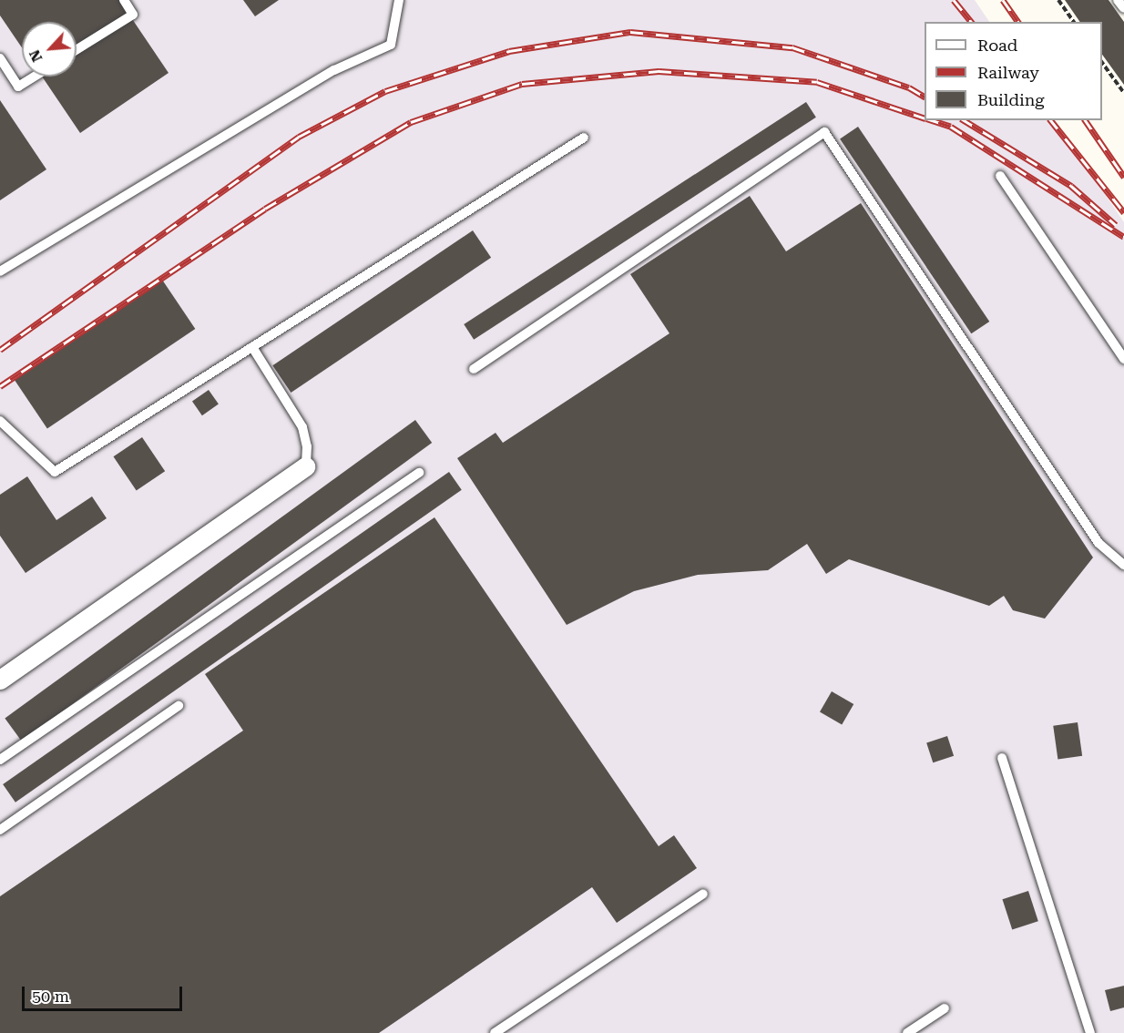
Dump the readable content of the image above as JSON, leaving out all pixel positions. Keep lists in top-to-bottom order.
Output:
{
  "legend": ["Road", "Railway", "Building"],
  "scale_bar": "50 m",
  "north": "bottom left"
}
